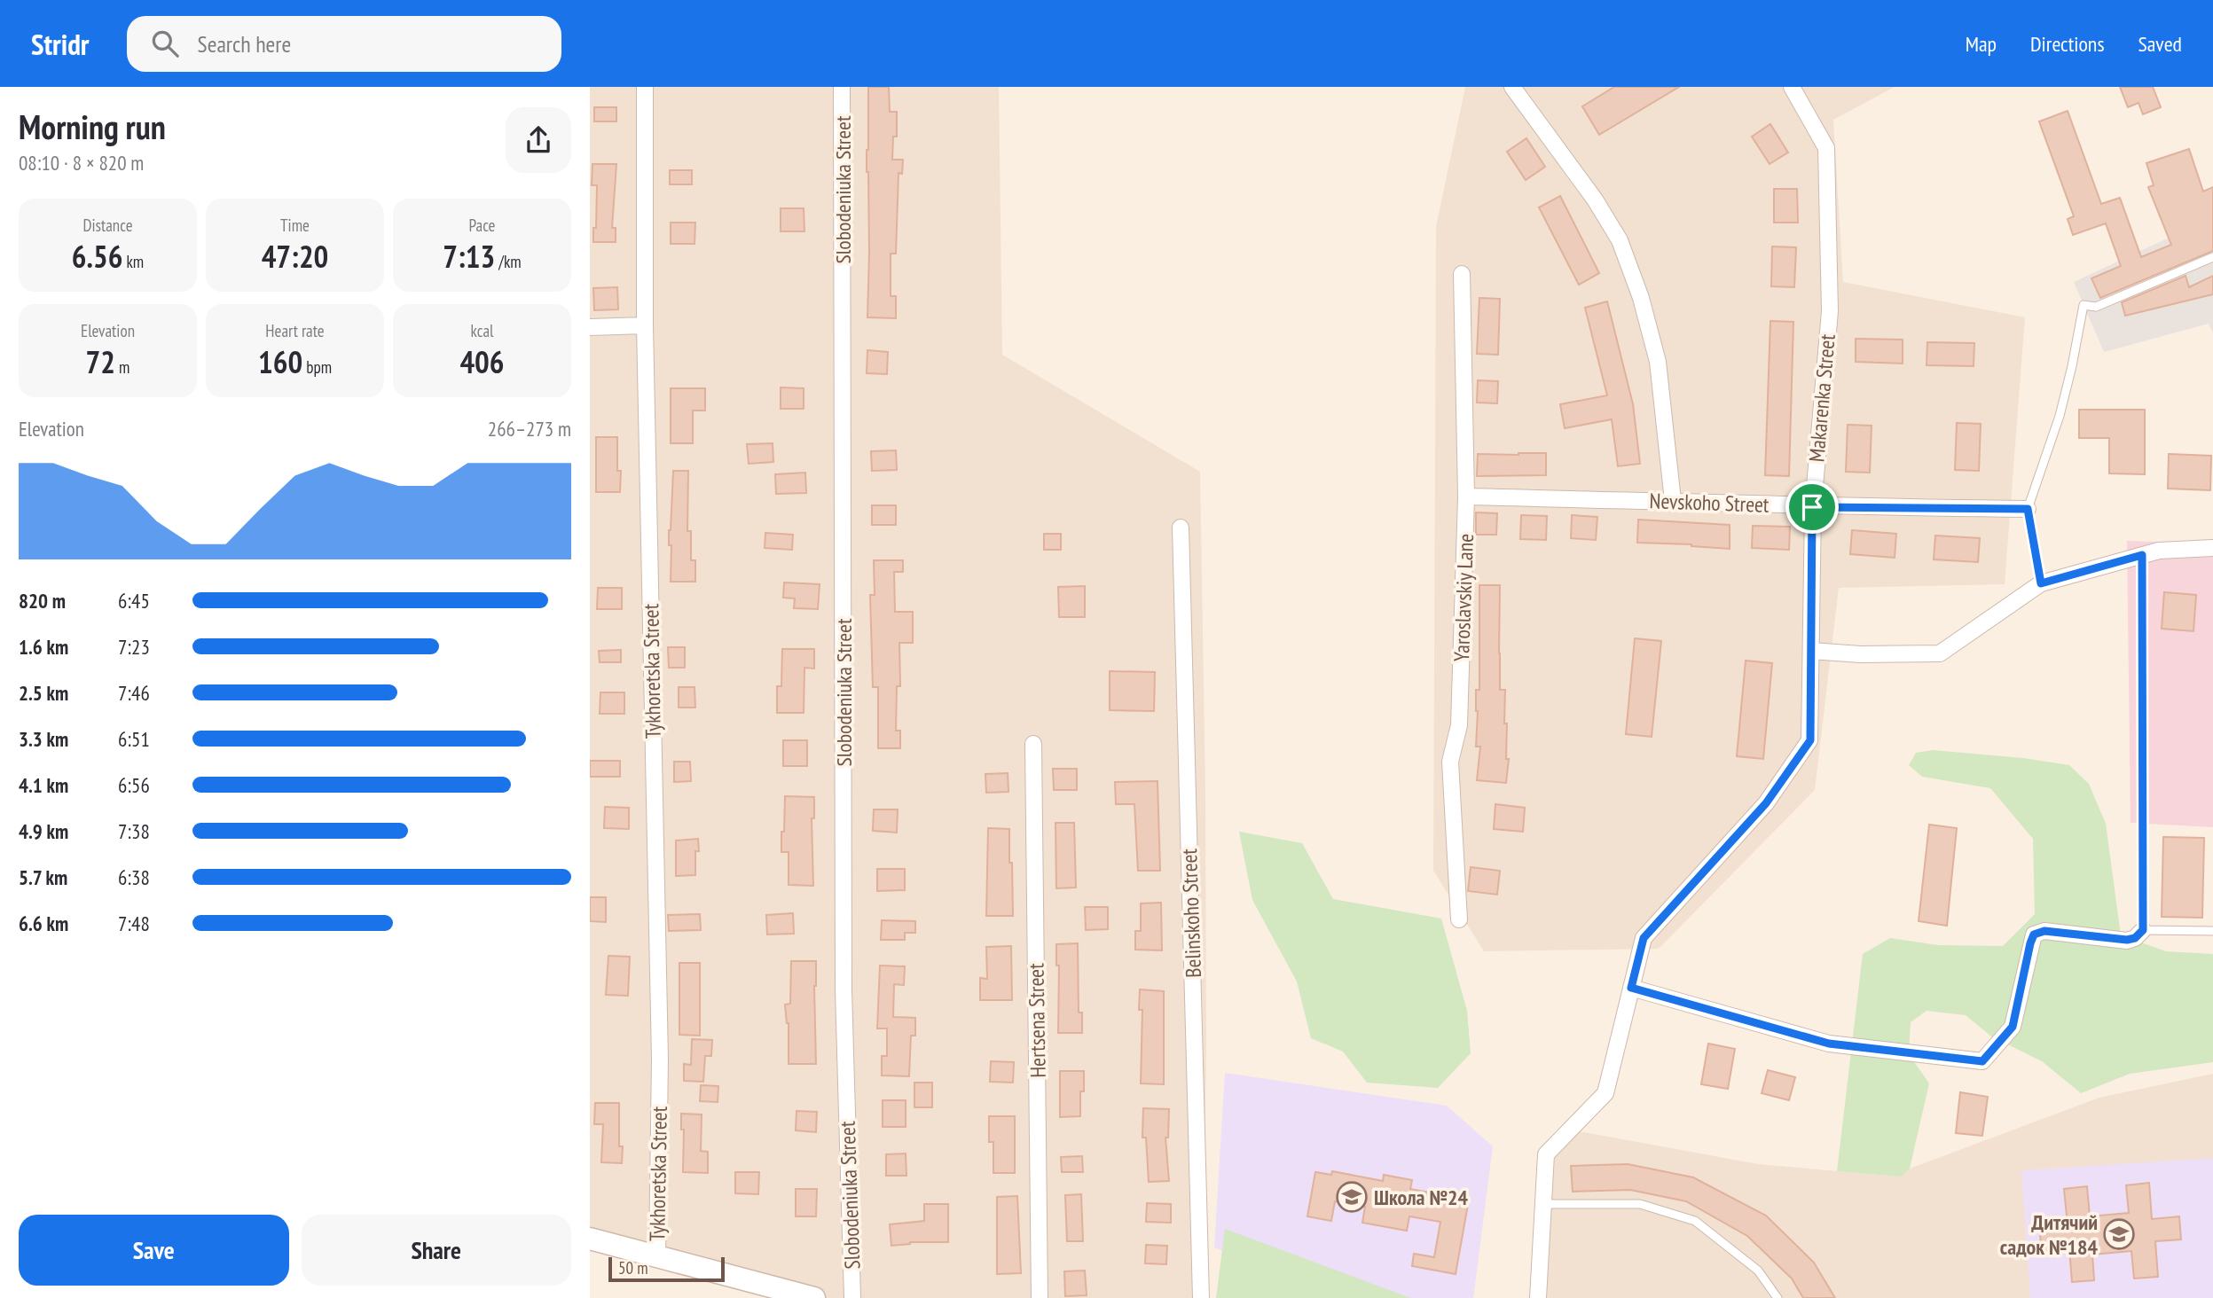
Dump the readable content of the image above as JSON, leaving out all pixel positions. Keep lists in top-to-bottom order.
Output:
{
  "streets": {
    "street": [
      "Slobodeniuka Street",
      "Makarenka Street",
      "Nevskoho Street",
      "Yaroslavskiy Lane",
      "Tykhoretska Street",
      "Belinskoho Street",
      "Hertsena Street"
    ]
  },
  "crossings": [
    ["Makarenka Street", "Nevskoho Street"],
    ["Nevskoho Street", "Yaroslavskiy Lane"]
  ],
  "places": {
    "school or university": ["Школа №24", "Дитячий садок №184"]
  },
  "scale_bar": "50 m",
  "page": {
    "header": "Stridr",
    "search": "Search here",
    "nav": ["Map", "Directions", "Saved"],
    "heading": ["Morning run", "08:10 · 8 × 820 m"],
    "stats": [
      ["Distance", "6.56 km"],
      ["Time", "47:20"],
      ["Pace", "7:13 /km"],
      ["Elevation", "72 m"],
      ["Heart rate", "160 bpm"],
      ["kcal", "406"]
    ],
    "chart": ["Elevation", "266–273 m"],
    "list": [
      {
        "name": "820 m",
        "note": "6:45"
      },
      {
        "name": "1.6 km",
        "note": "7:23"
      },
      {
        "name": "2.5 km",
        "note": "7:46"
      },
      {
        "name": "3.3 km",
        "note": "6:51"
      },
      {
        "name": "4.1 km",
        "note": "6:56"
      },
      {
        "name": "4.9 km",
        "note": "7:38"
      },
      {
        "name": "5.7 km",
        "note": "6:38"
      },
      {
        "name": "6.6 km",
        "note": "7:48"
      }
    ],
    "buttons": ["Save", "Share"],
    "scale": "50 m"
  }
}
